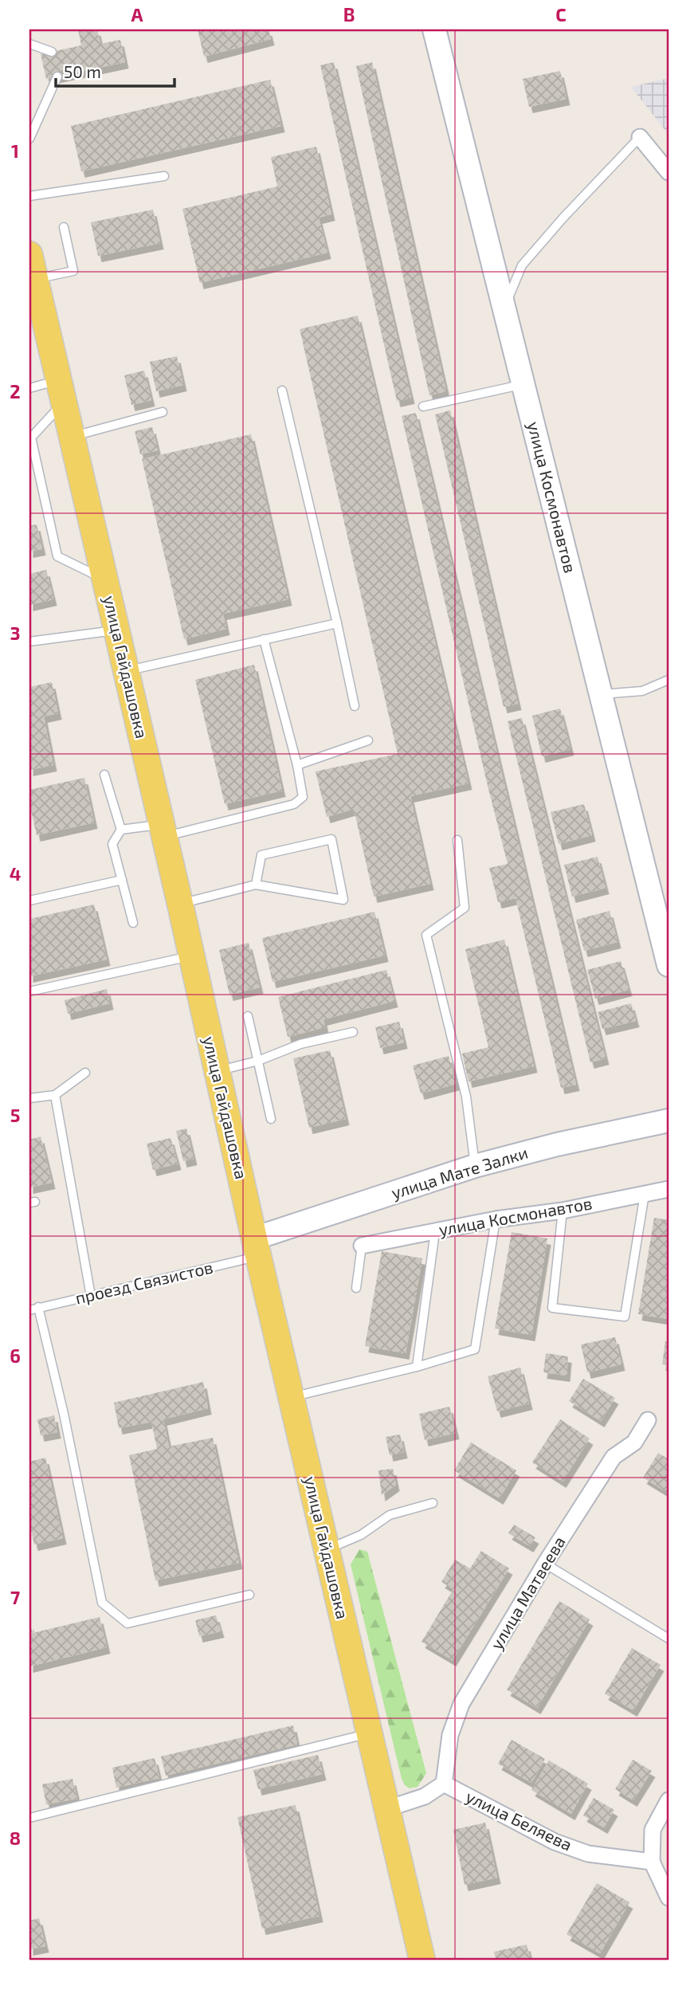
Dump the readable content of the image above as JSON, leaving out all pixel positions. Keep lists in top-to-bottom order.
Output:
{
  "streets": {
    "main road": ["улица Гайдашовка"],
    "street": [
      "улица Космонавтов",
      "улица Мате Залки",
      "улица Матвеева",
      "улица Беляева"
    ],
    "lane": ["проезд Связистов"]
  },
  "crossings": [
    ["улица Гайдашовка", "улица Мате Залки"],
    ["улица Гайдашовка", "проезд Связистов"],
    ["улица Мате Залки", "проезд Связистов"],
    ["улица Матвеева", "улица Беляева"]
  ],
  "scale_bar": "50 m",
  "grid": {
    "columns": ["A", "B", "C"],
    "rows": [
      "1",
      "2",
      "3",
      "4",
      "5",
      "6",
      "7",
      "8"
    ]
  }
}
